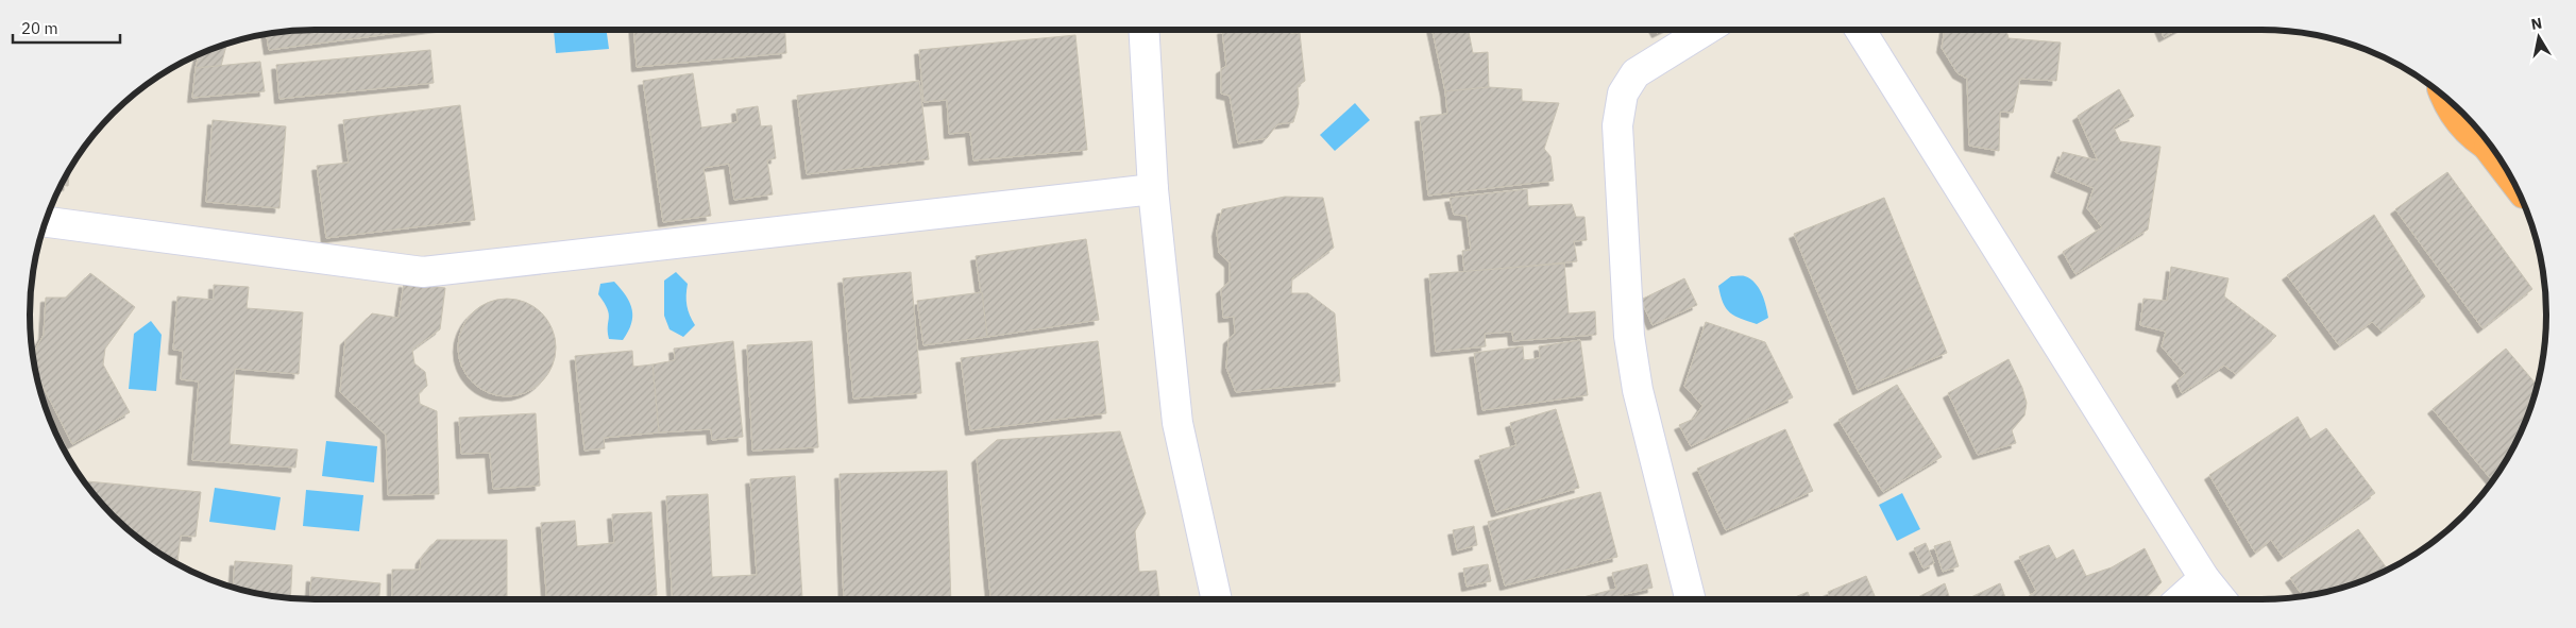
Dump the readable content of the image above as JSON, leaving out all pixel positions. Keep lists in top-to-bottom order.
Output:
{
  "scale_bar": "20 m",
  "north": "top"
}
